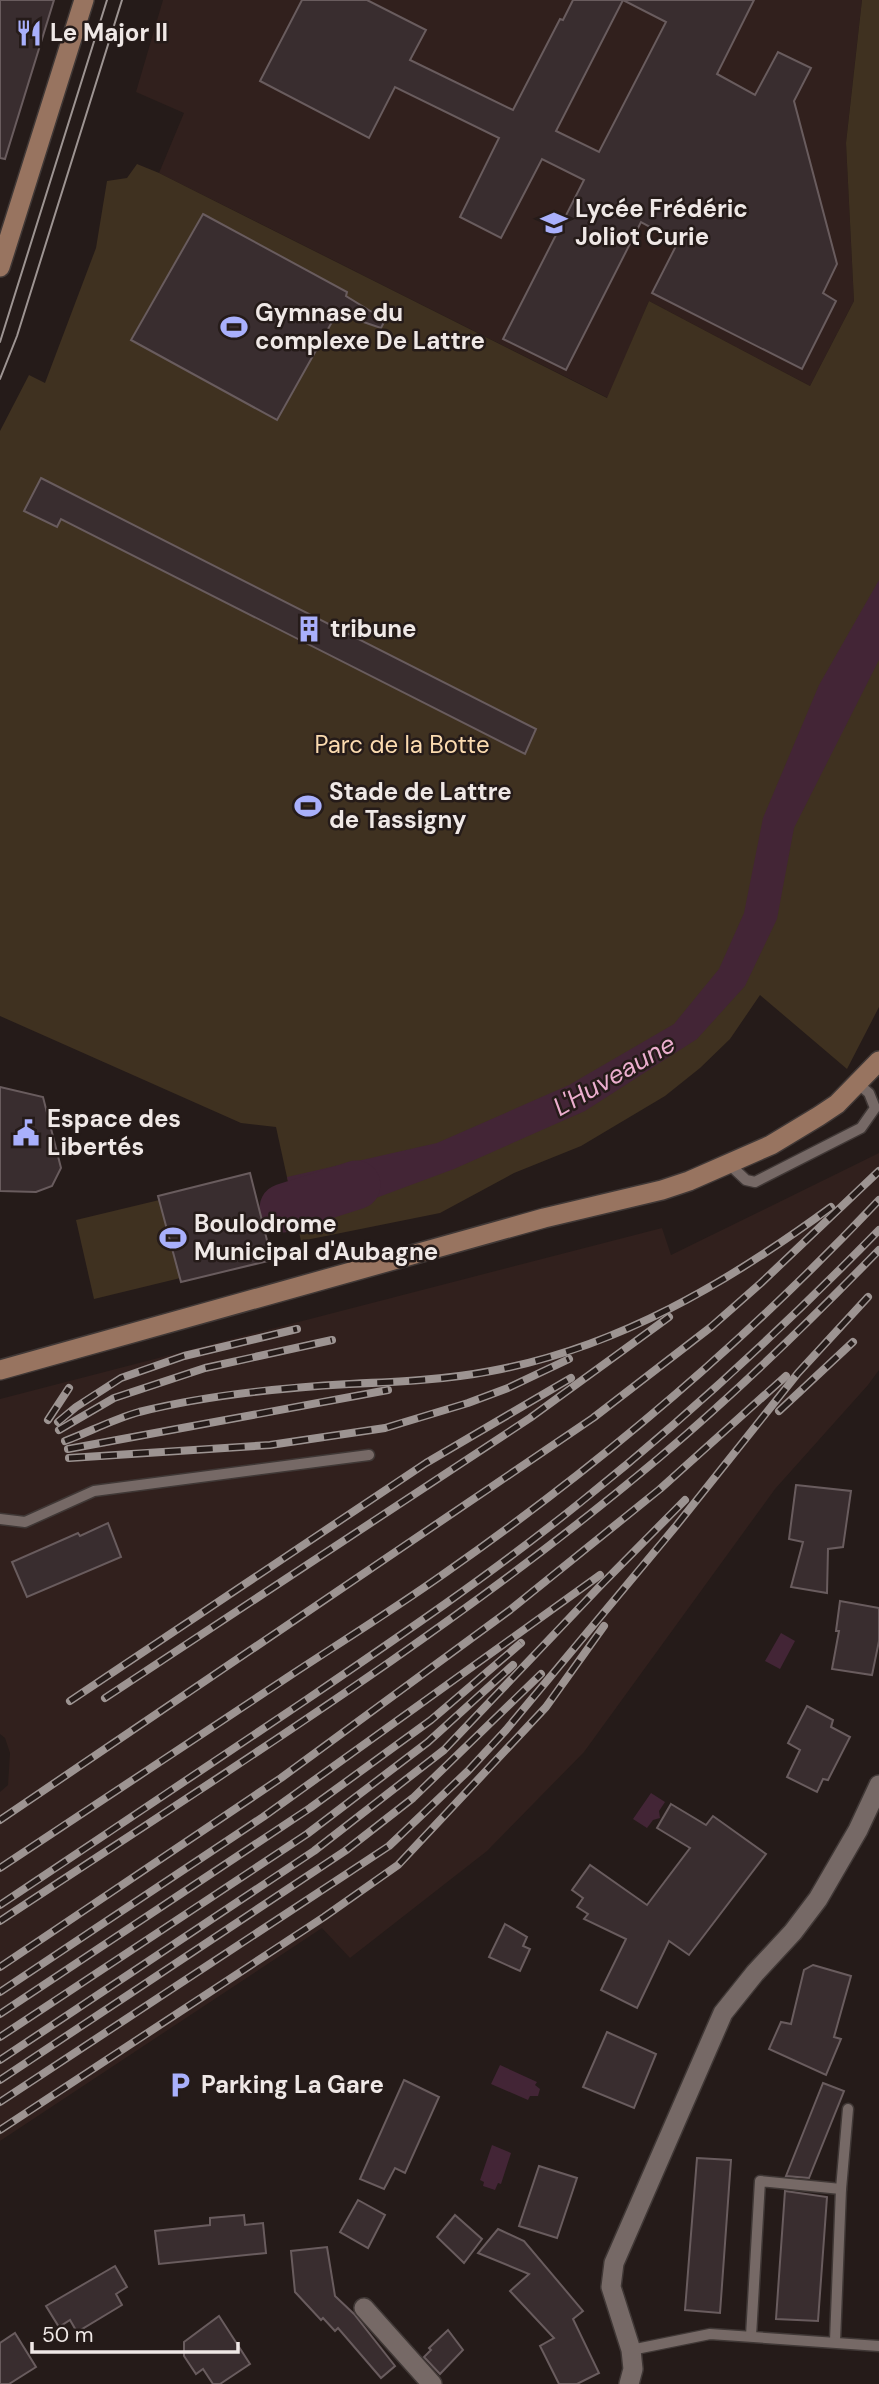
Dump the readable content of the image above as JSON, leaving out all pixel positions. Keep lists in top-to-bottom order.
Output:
{
  "water": ["L'Huveaune"],
  "parks": ["Parc de la Botte"],
  "places": {
    "restaurant": ["Le Major II"],
    "school or university": ["Lycée Frédéric Joliot Curie"],
    "sports": ["Gymnase du complexe De Lattre", "Stade de Lattre de Tassigny", "Boulodrome Municipal d'Aubagne"],
    "building": ["tribune"],
    "public building": ["Espace des Libertés"],
    "parking": ["Parking La Gare"]
  },
  "scale_bar": "50 m"
}
